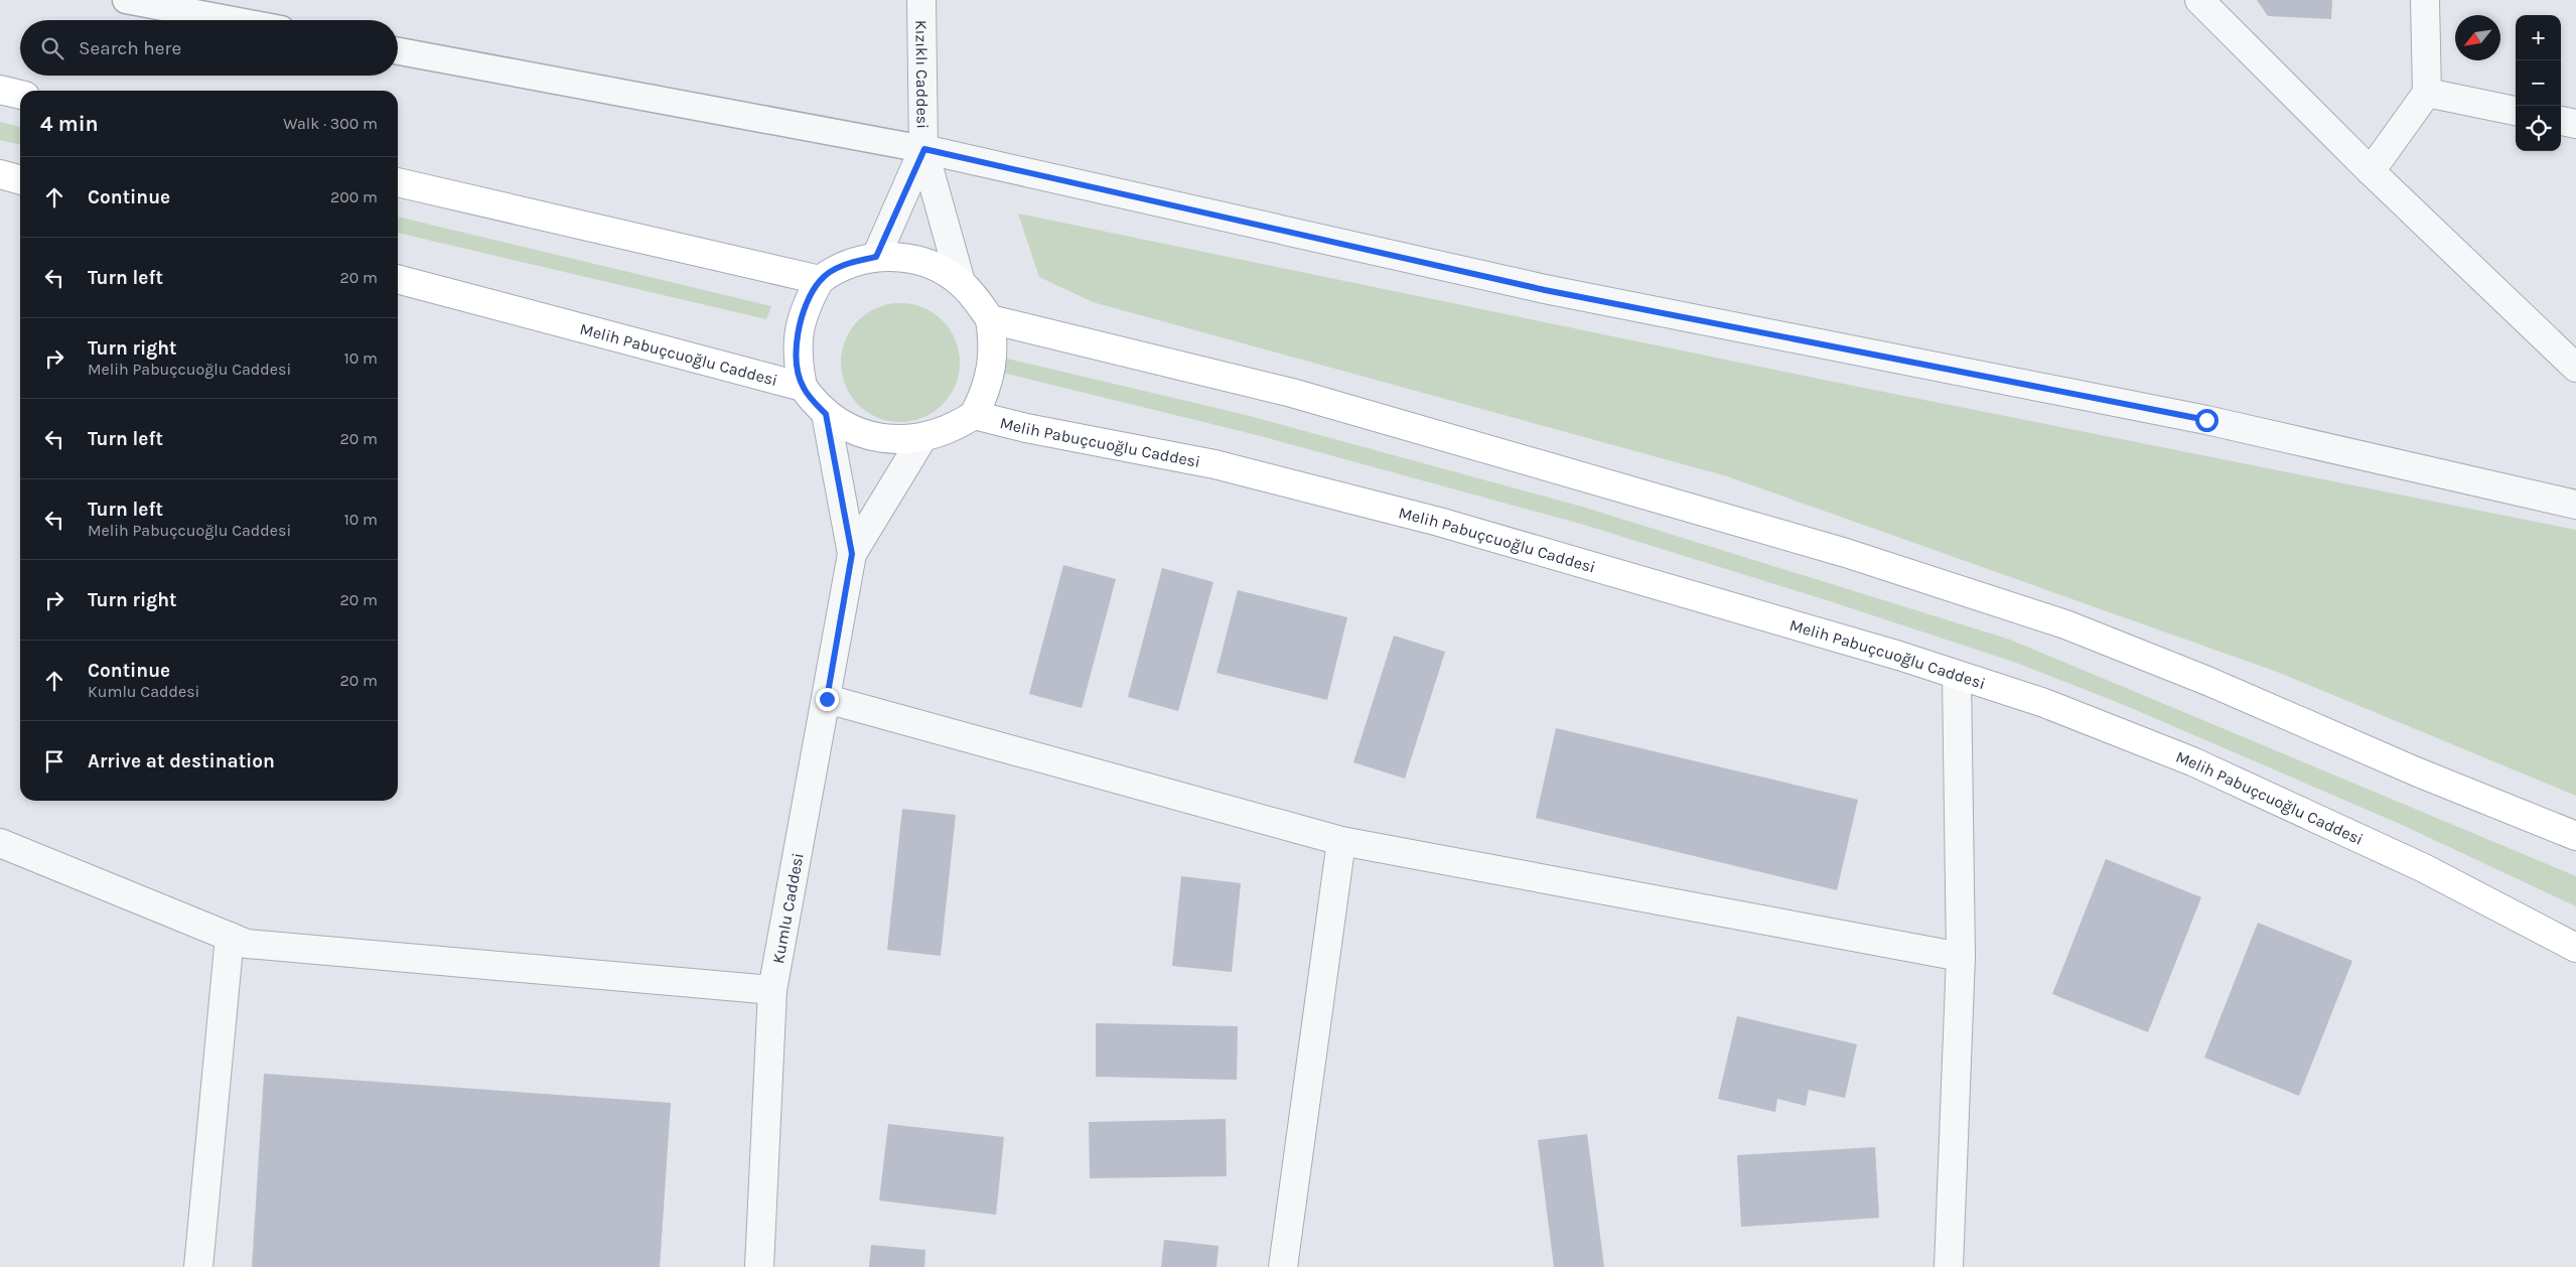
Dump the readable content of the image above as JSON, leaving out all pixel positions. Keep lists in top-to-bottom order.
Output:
{
  "streets": {
    "main road": ["Melih Pabuçcuoğlu Caddesi"],
    "street": ["Kızıklı Caddesi", "Kumlu Caddesi"]
  },
  "north": "bottom left",
  "page": {
    "map_buttons": ["+", "−"],
    "search": "Search here",
    "heading": ["4 min", "Walk · 300 m"],
    "list": [
      ["Continue", "200 m"],
      ["Turn left", "20 m"],
      ["Turn right", "Melih Pabuçcuoğlu Caddesi", "10 m"],
      ["Turn left", "20 m"],
      ["Turn left", "Melih Pabuçcuoğlu Caddesi", "10 m"],
      ["Turn right", "20 m"],
      ["Continue", "Kumlu Caddesi", "20 m"],
      "Arrive at destination"
    ]
  }
}
